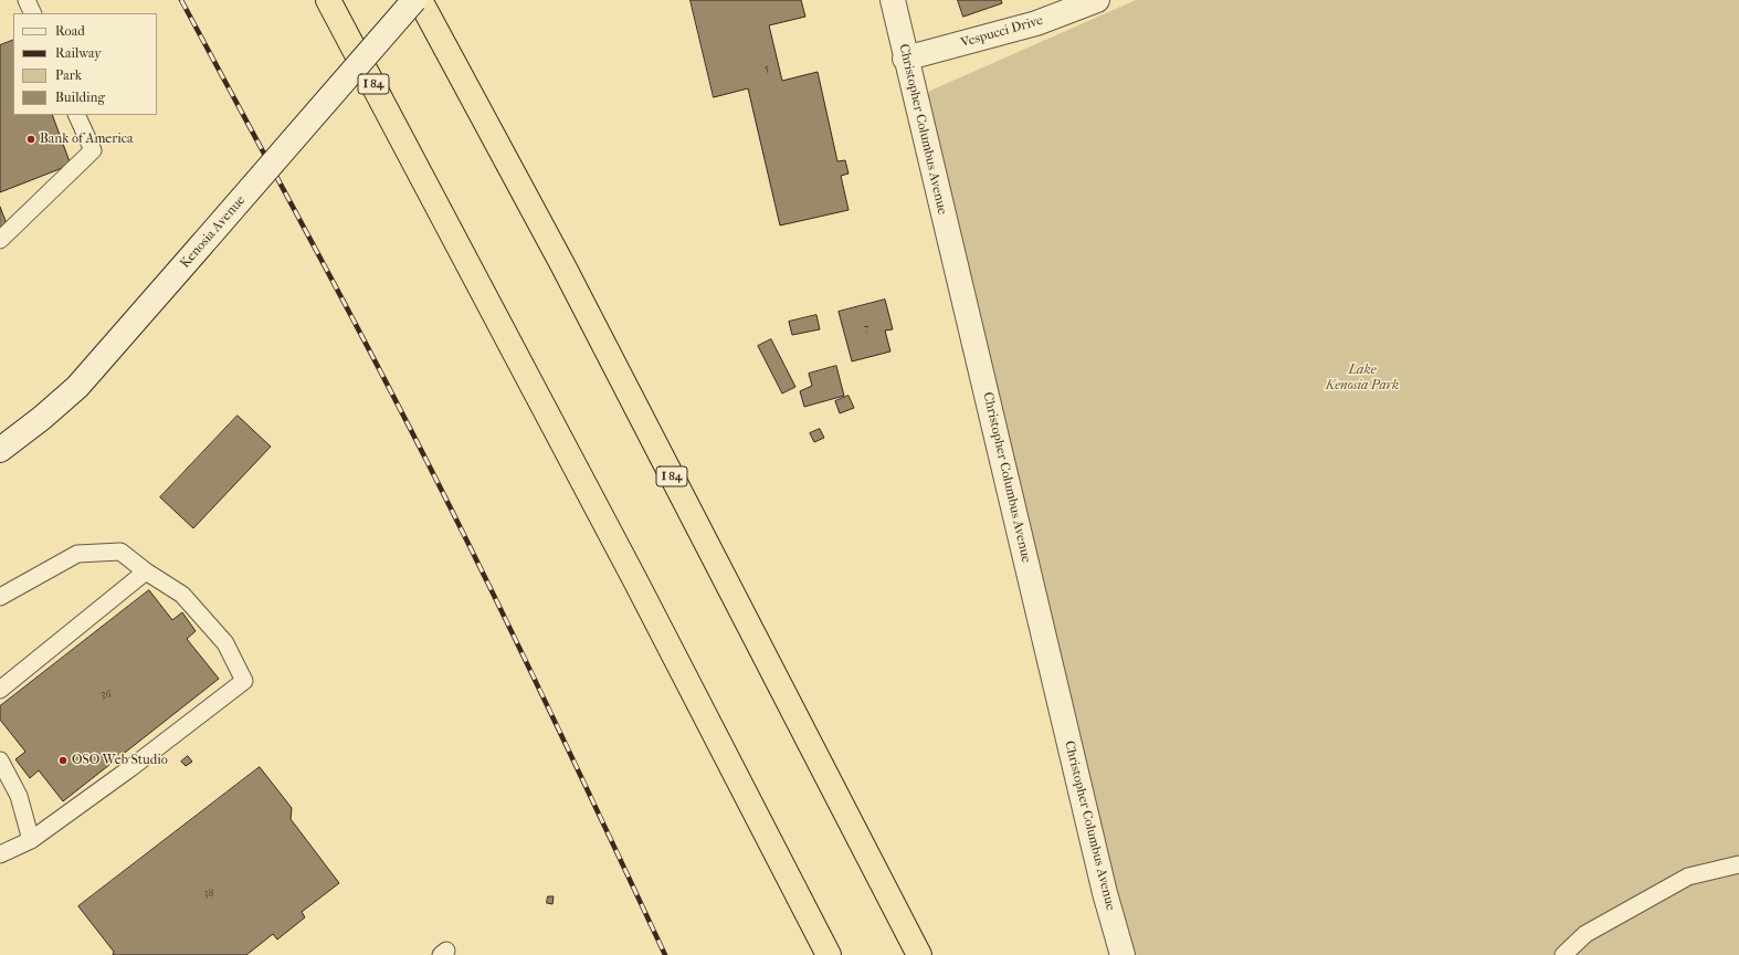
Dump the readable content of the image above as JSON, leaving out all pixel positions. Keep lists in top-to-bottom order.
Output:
{
  "streets": {
    "highway": ["I 84"],
    "street": ["Vespucci Drive", "Christopher Columbus Avenue", "Kenosia Avenue"]
  },
  "crossings": [
    ["Vespucci Drive", "Christopher Columbus Avenue"]
  ],
  "parks": ["Lake Kenosia Park"],
  "places": ["Bank of America", "OSO Web Studio"],
  "house_numbers": [
    "5",
    "7",
    "36",
    "38"
  ],
  "legend": [
    "Road",
    "Railway",
    "Park",
    "Building"
  ]
}
